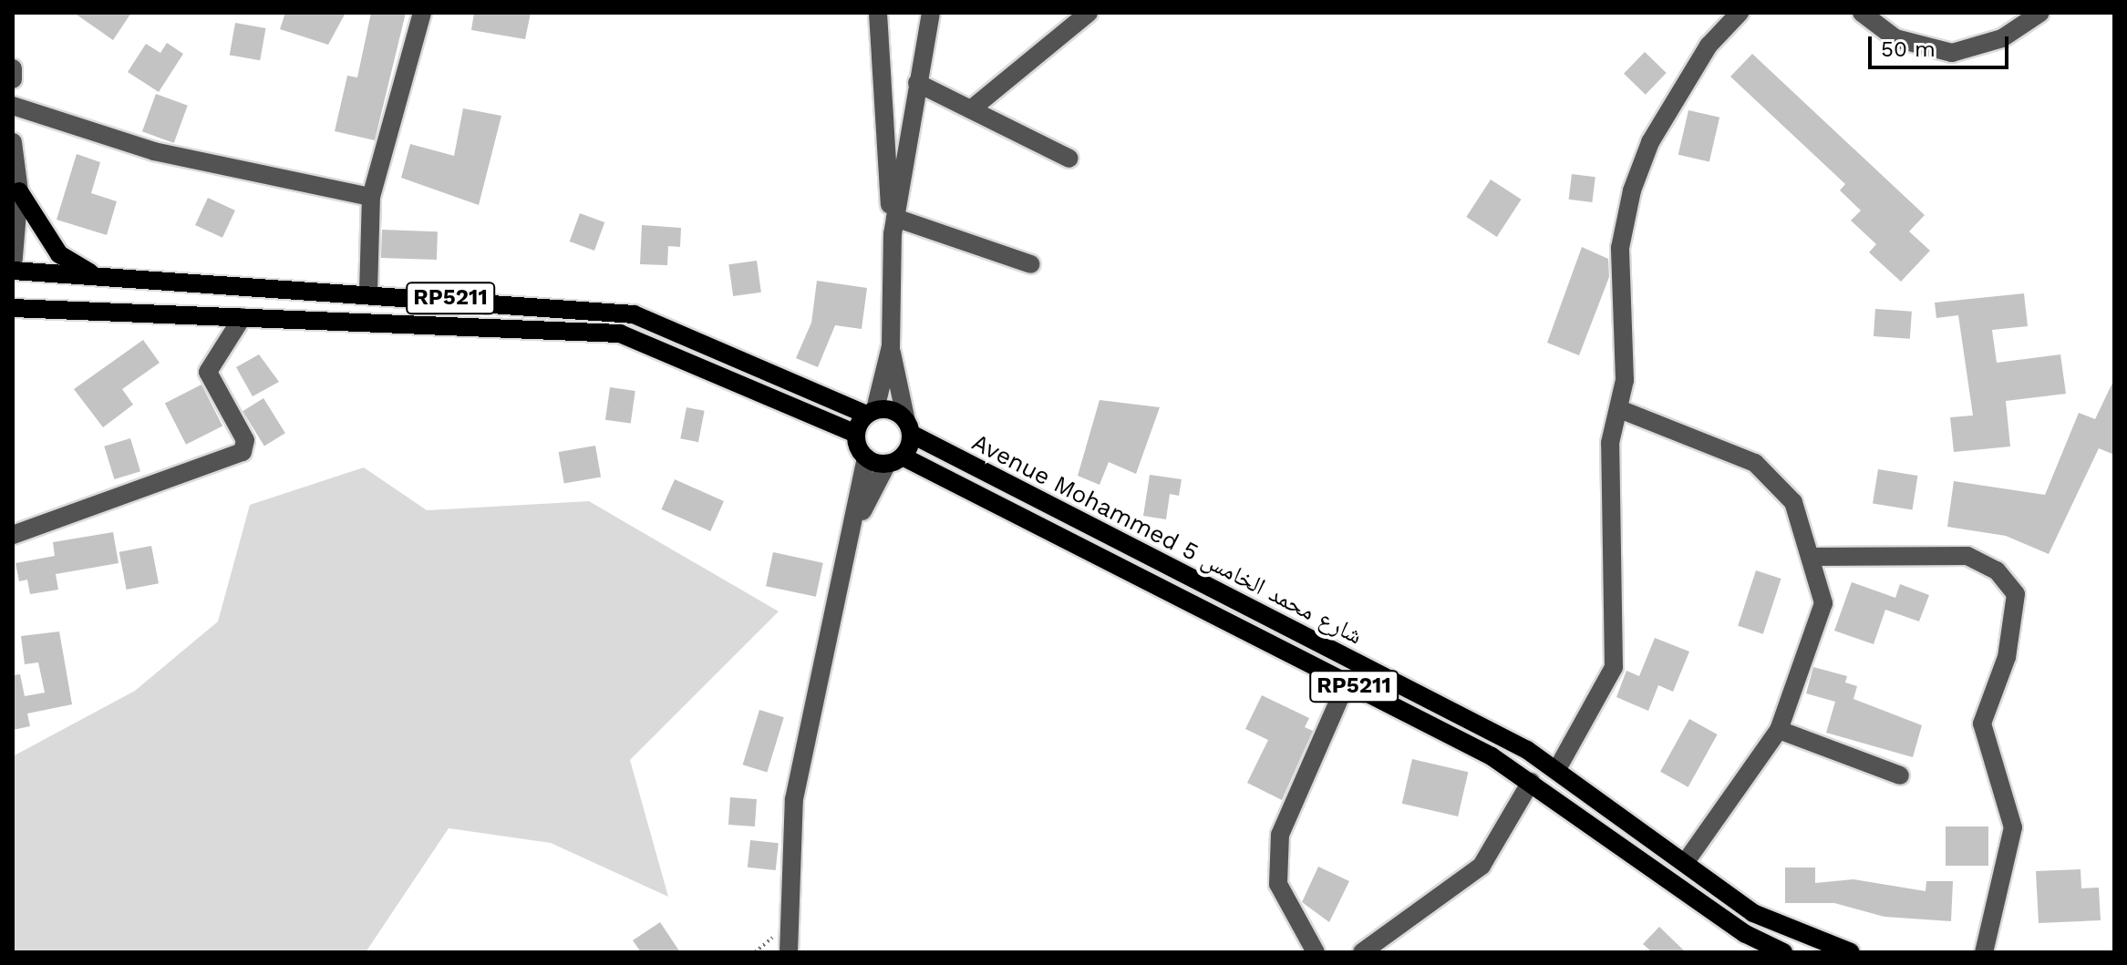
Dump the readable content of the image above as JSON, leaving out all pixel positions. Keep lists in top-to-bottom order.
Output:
{
  "streets": {
    "main road": ["RP5211", "Avenue Mohammed 5 شارع محمد الخامس"]
  },
  "crossings": [
    ["RP5211", "Avenue Mohammed 5 شارع محمد الخامس"]
  ],
  "scale_bar": "50 m"
}
